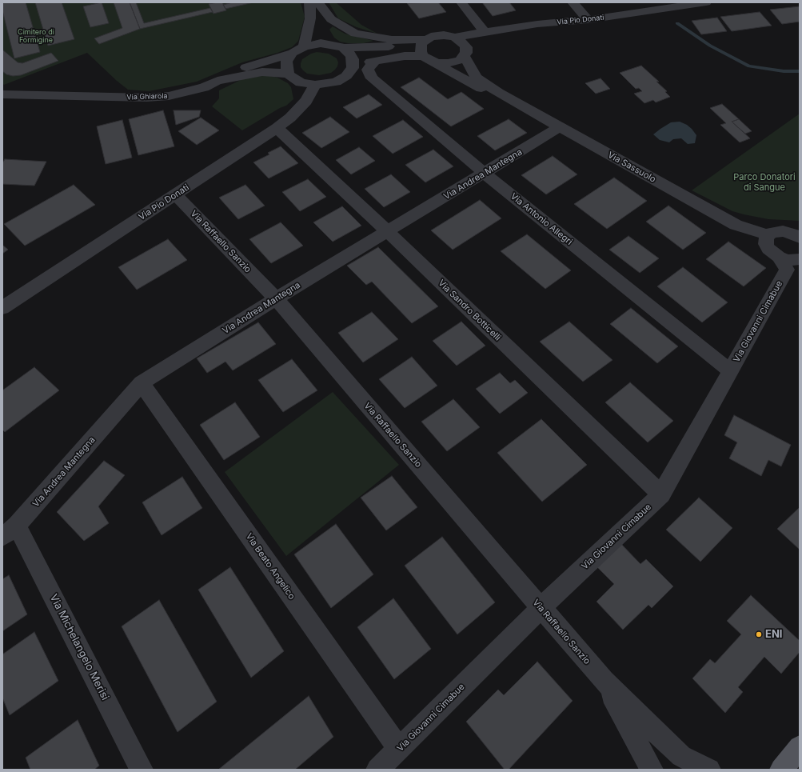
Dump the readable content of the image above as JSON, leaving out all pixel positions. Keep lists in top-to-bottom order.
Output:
{
  "streets": {
    "street": [
      "Via Pio Donati",
      "Via Ghiarola",
      "Via Sassuolo",
      "Via Andrea Mantegna",
      "Via Antonio Allegri",
      "Via Raffaello Sanzio",
      "Via Sandro Botticelli",
      "Via Giovanni Cimabue",
      "Via Beato Angelico",
      "Via Michelangelo Merisi"
    ]
  },
  "crossings": [
    ["Via Pio Donati", "Via Ghiarola"],
    ["Via Pio Donati", "Via Sassuolo"],
    ["Via Pio Donati", "Via Antonio Allegri"],
    ["Via Pio Donati", "Via Raffaello Sanzio"],
    ["Via Pio Donati", "Via Sandro Botticelli"],
    ["Via Sassuolo", "Via Andrea Mantegna"],
    ["Via Andrea Mantegna", "Via Antonio Allegri"],
    ["Via Andrea Mantegna", "Via Raffaello Sanzio"],
    ["Via Andrea Mantegna", "Via Sandro Botticelli"],
    ["Via Andrea Mantegna", "Via Beato Angelico"],
    ["Via Andrea Mantegna", "Via Michelangelo Merisi"],
    ["Via Antonio Allegri", "Via Giovanni Cimabue"],
    ["Via Raffaello Sanzio", "Via Giovanni Cimabue"],
    ["Via Sandro Botticelli", "Via Giovanni Cimabue"],
    ["Via Giovanni Cimabue", "Via Beato Angelico"]
  ],
  "parks": ["Cimitero di Formigine", "Parco Donatori di Sangue"],
  "places": ["ENI"]
}
